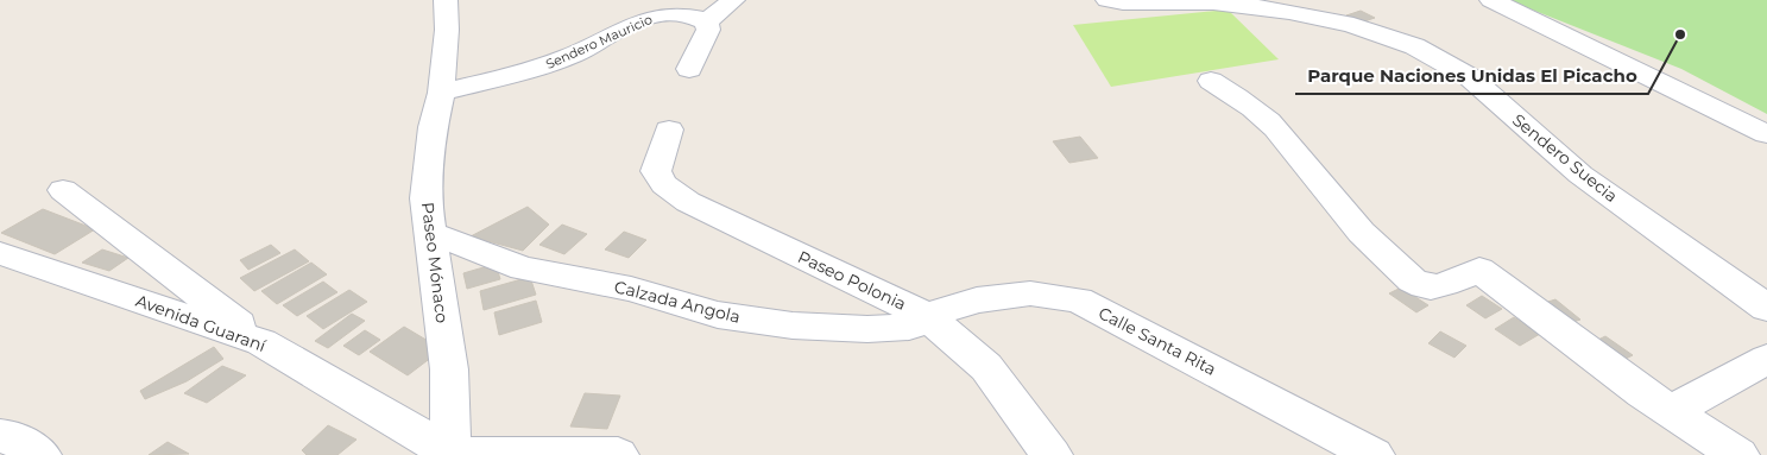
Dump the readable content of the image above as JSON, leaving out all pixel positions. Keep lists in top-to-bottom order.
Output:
{
  "streets": {
    "street": [
      "Sendero Mauricio",
      "Sendero Suecia",
      "Paseo Mónaco",
      "Paseo Polonia",
      "Calzada Angola",
      "Avenida Guaraní",
      "Calle Santa Rita"
    ]
  },
  "crossings": [
    ["Sendero Mauricio", "Paseo Mónaco"],
    ["Paseo Mónaco", "Calzada Angola"],
    ["Paseo Mónaco", "Avenida Guaraní"],
    ["Paseo Polonia", "Calzada Angola"],
    ["Paseo Polonia", "Calle Santa Rita"],
    ["Calzada Angola", "Calle Santa Rita"]
  ],
  "places": ["Parque Naciones Unidas El Picacho"]
}
